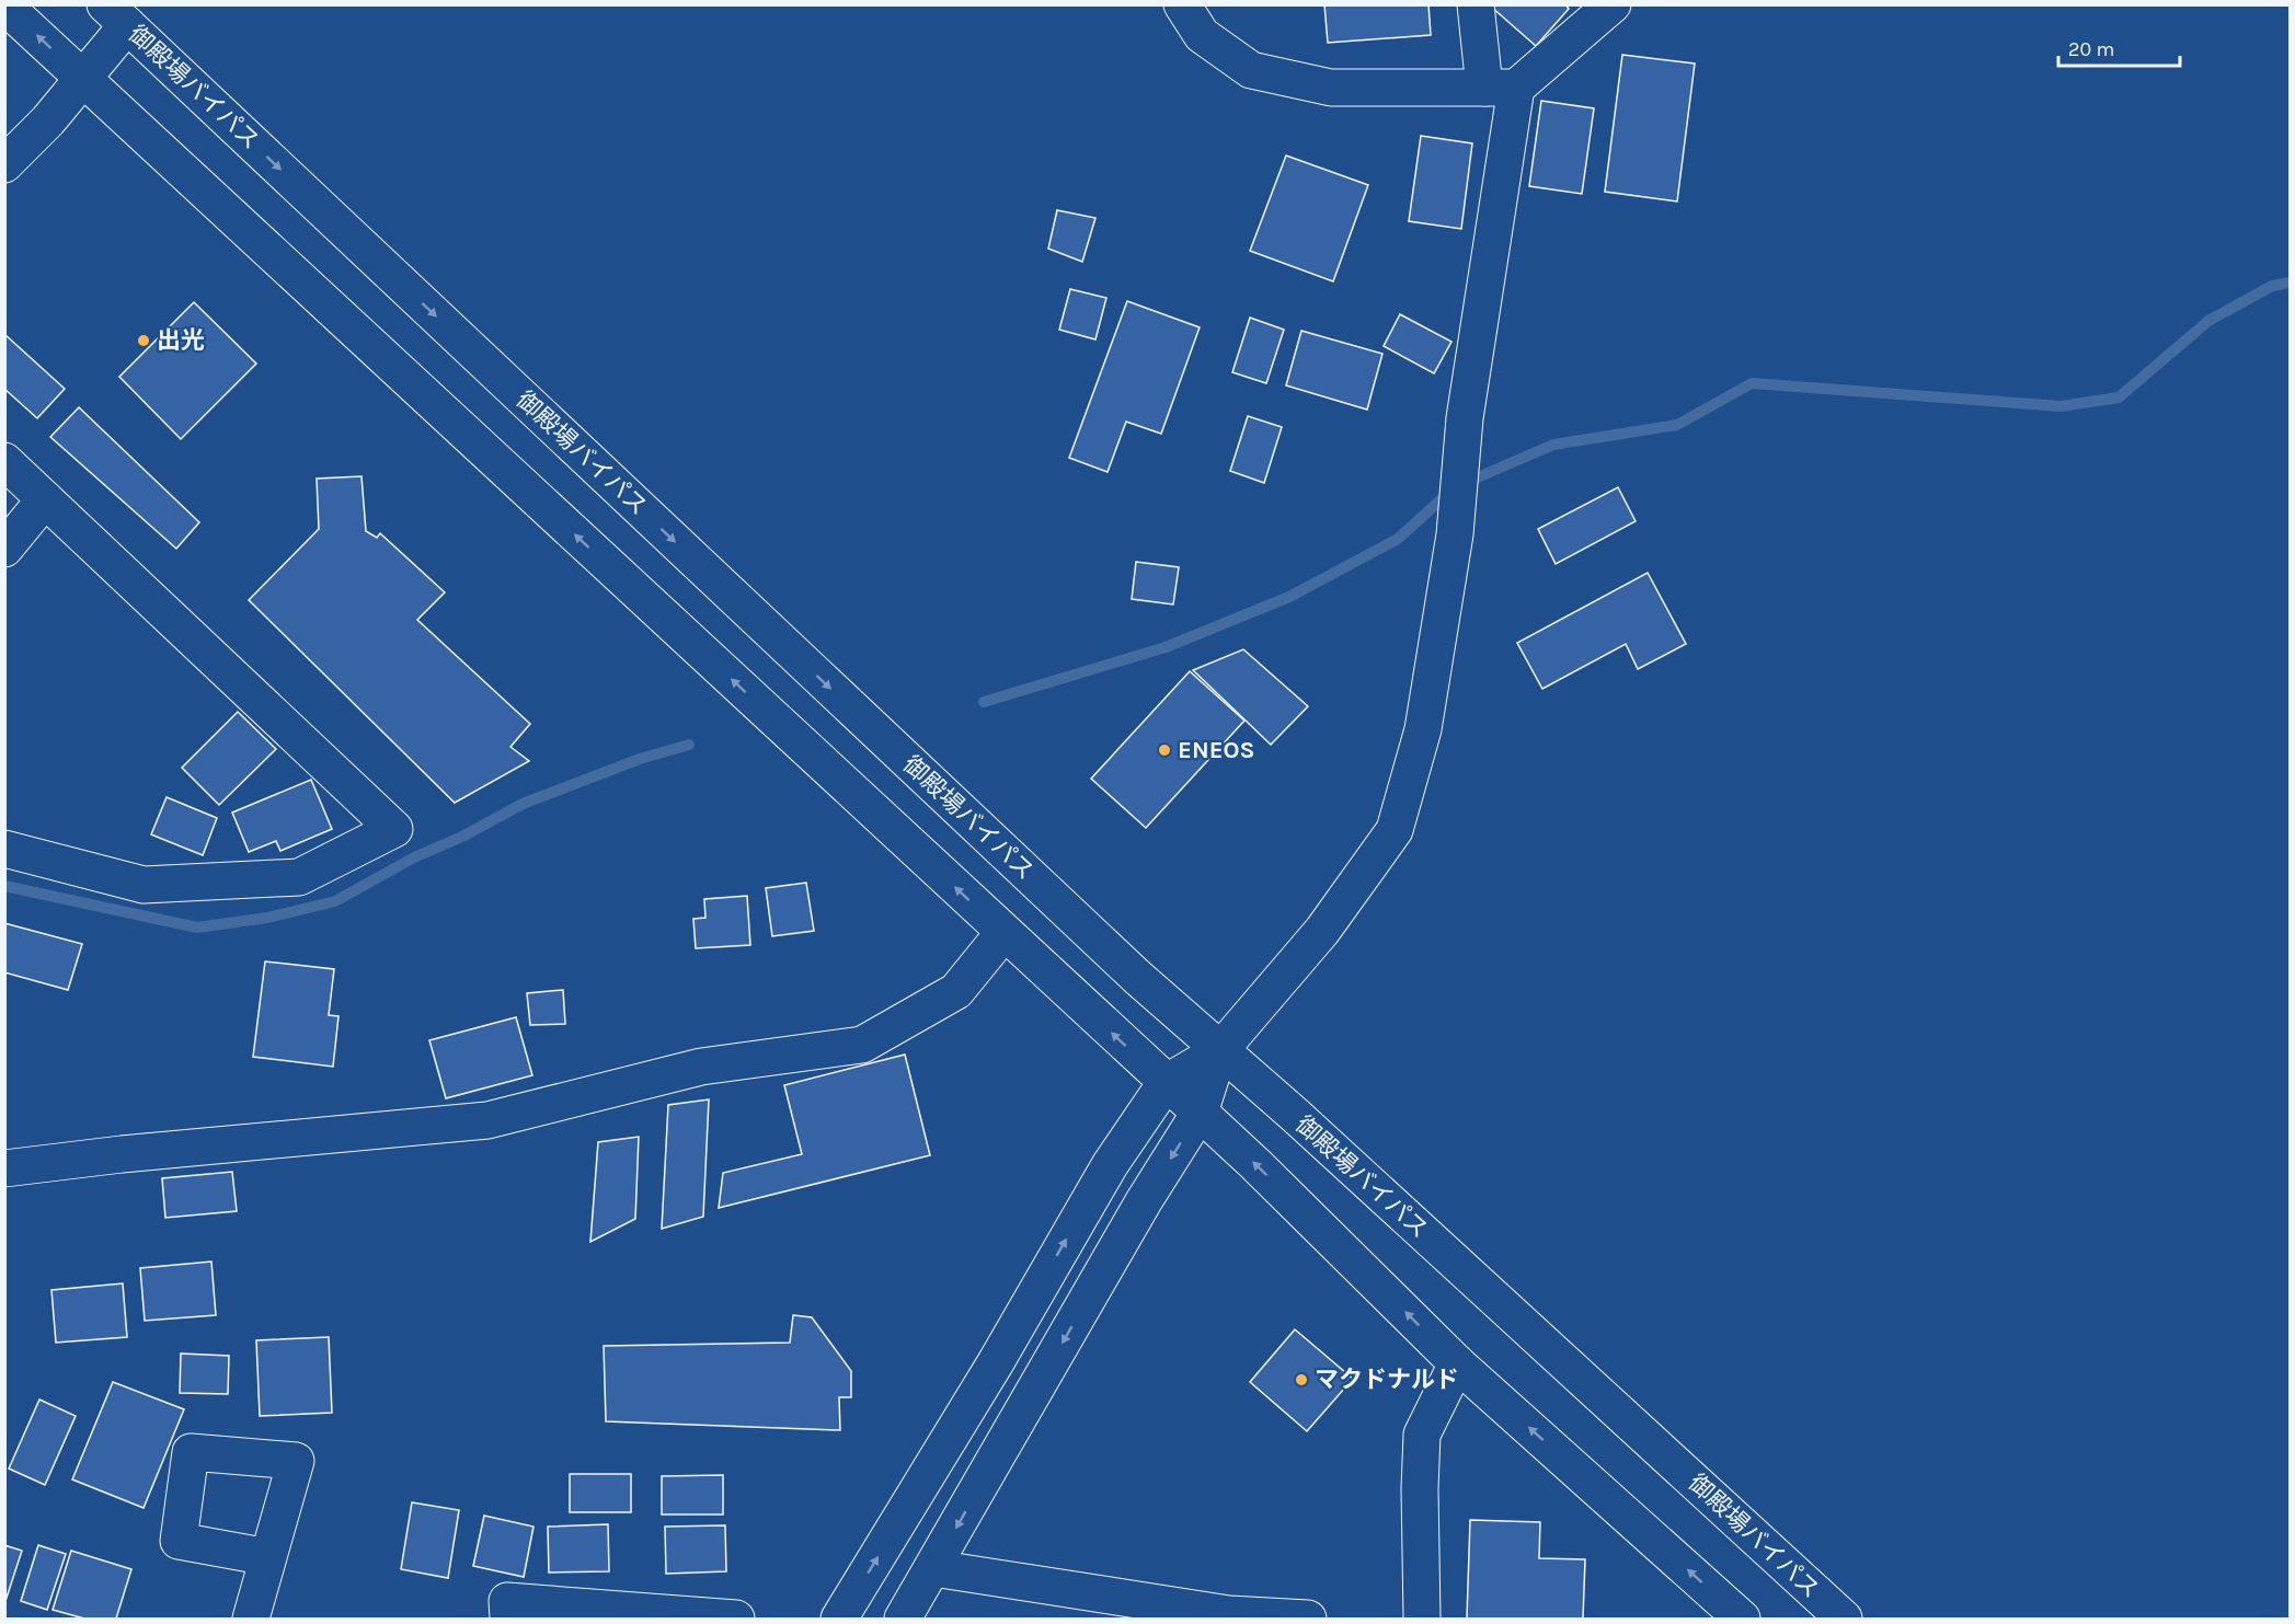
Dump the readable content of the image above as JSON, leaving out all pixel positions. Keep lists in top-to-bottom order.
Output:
{
  "streets": {
    "main road": ["御殿場バイパス"]
  },
  "places": ["出光", "ENEOS", "マクドナルド"],
  "scale_bar": "20 m"
}
